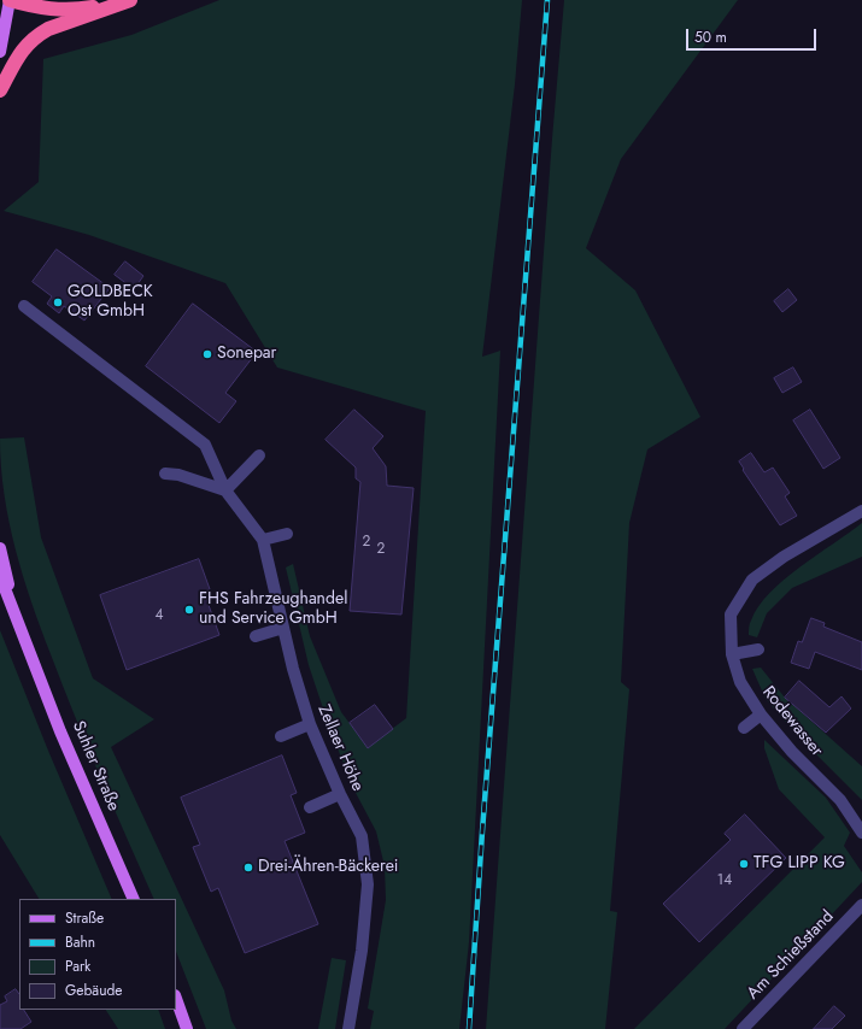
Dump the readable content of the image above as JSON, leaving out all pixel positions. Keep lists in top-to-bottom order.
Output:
{
  "streets": {
    "main road": ["Suhler Straße"],
    "street": ["Rodewasser", "Zellaer Höhe", "Am Schießstand"]
  },
  "places": [
    "GOLDBECK Ost GmbH",
    "Sonepar",
    "FHS Fahrzeughandel und Service GmbH",
    "TFG LIPP KG",
    "Drei-Ähren-Bäckerei"
  ],
  "house_numbers": [
    "2",
    "2",
    "4",
    "14"
  ],
  "legend": [
    "Straße",
    "Bahn",
    "Park",
    "Gebäude"
  ],
  "scale_bar": "50 m"
}
